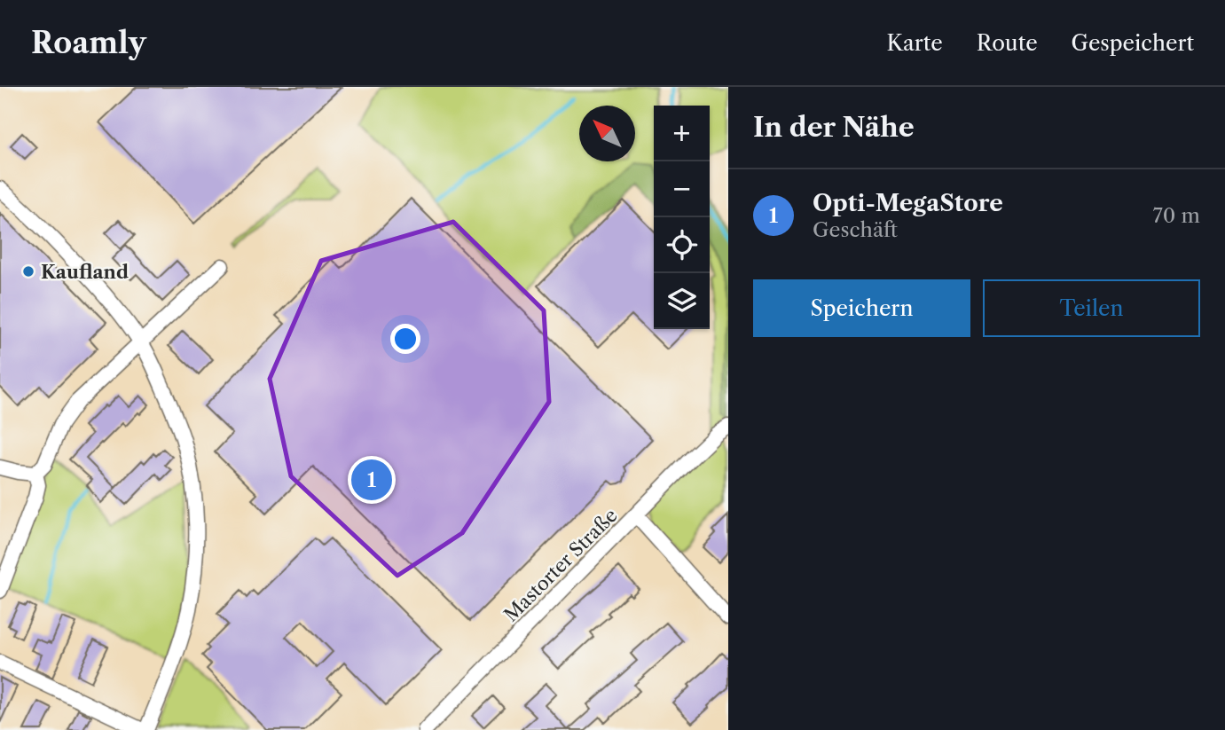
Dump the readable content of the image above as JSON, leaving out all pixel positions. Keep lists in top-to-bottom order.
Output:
{
  "streets": {
    "street": ["Mastorter Straße"]
  },
  "places": ["Kaufland"],
  "north": "top left",
  "page": {
    "header": "Roamly",
    "nav": ["Karte", "Route", "Gespeichert"],
    "heading": "In der Nähe",
    "map_buttons": ["+", "−"],
    "list": [
      {
        "mark": "1",
        "name": "Opti-MegaStore",
        "note": "Geschäft",
        "value": "70 m"
      }
    ],
    "buttons": ["Speichern", "Teilen"],
    "pins": "1"
  }
}
